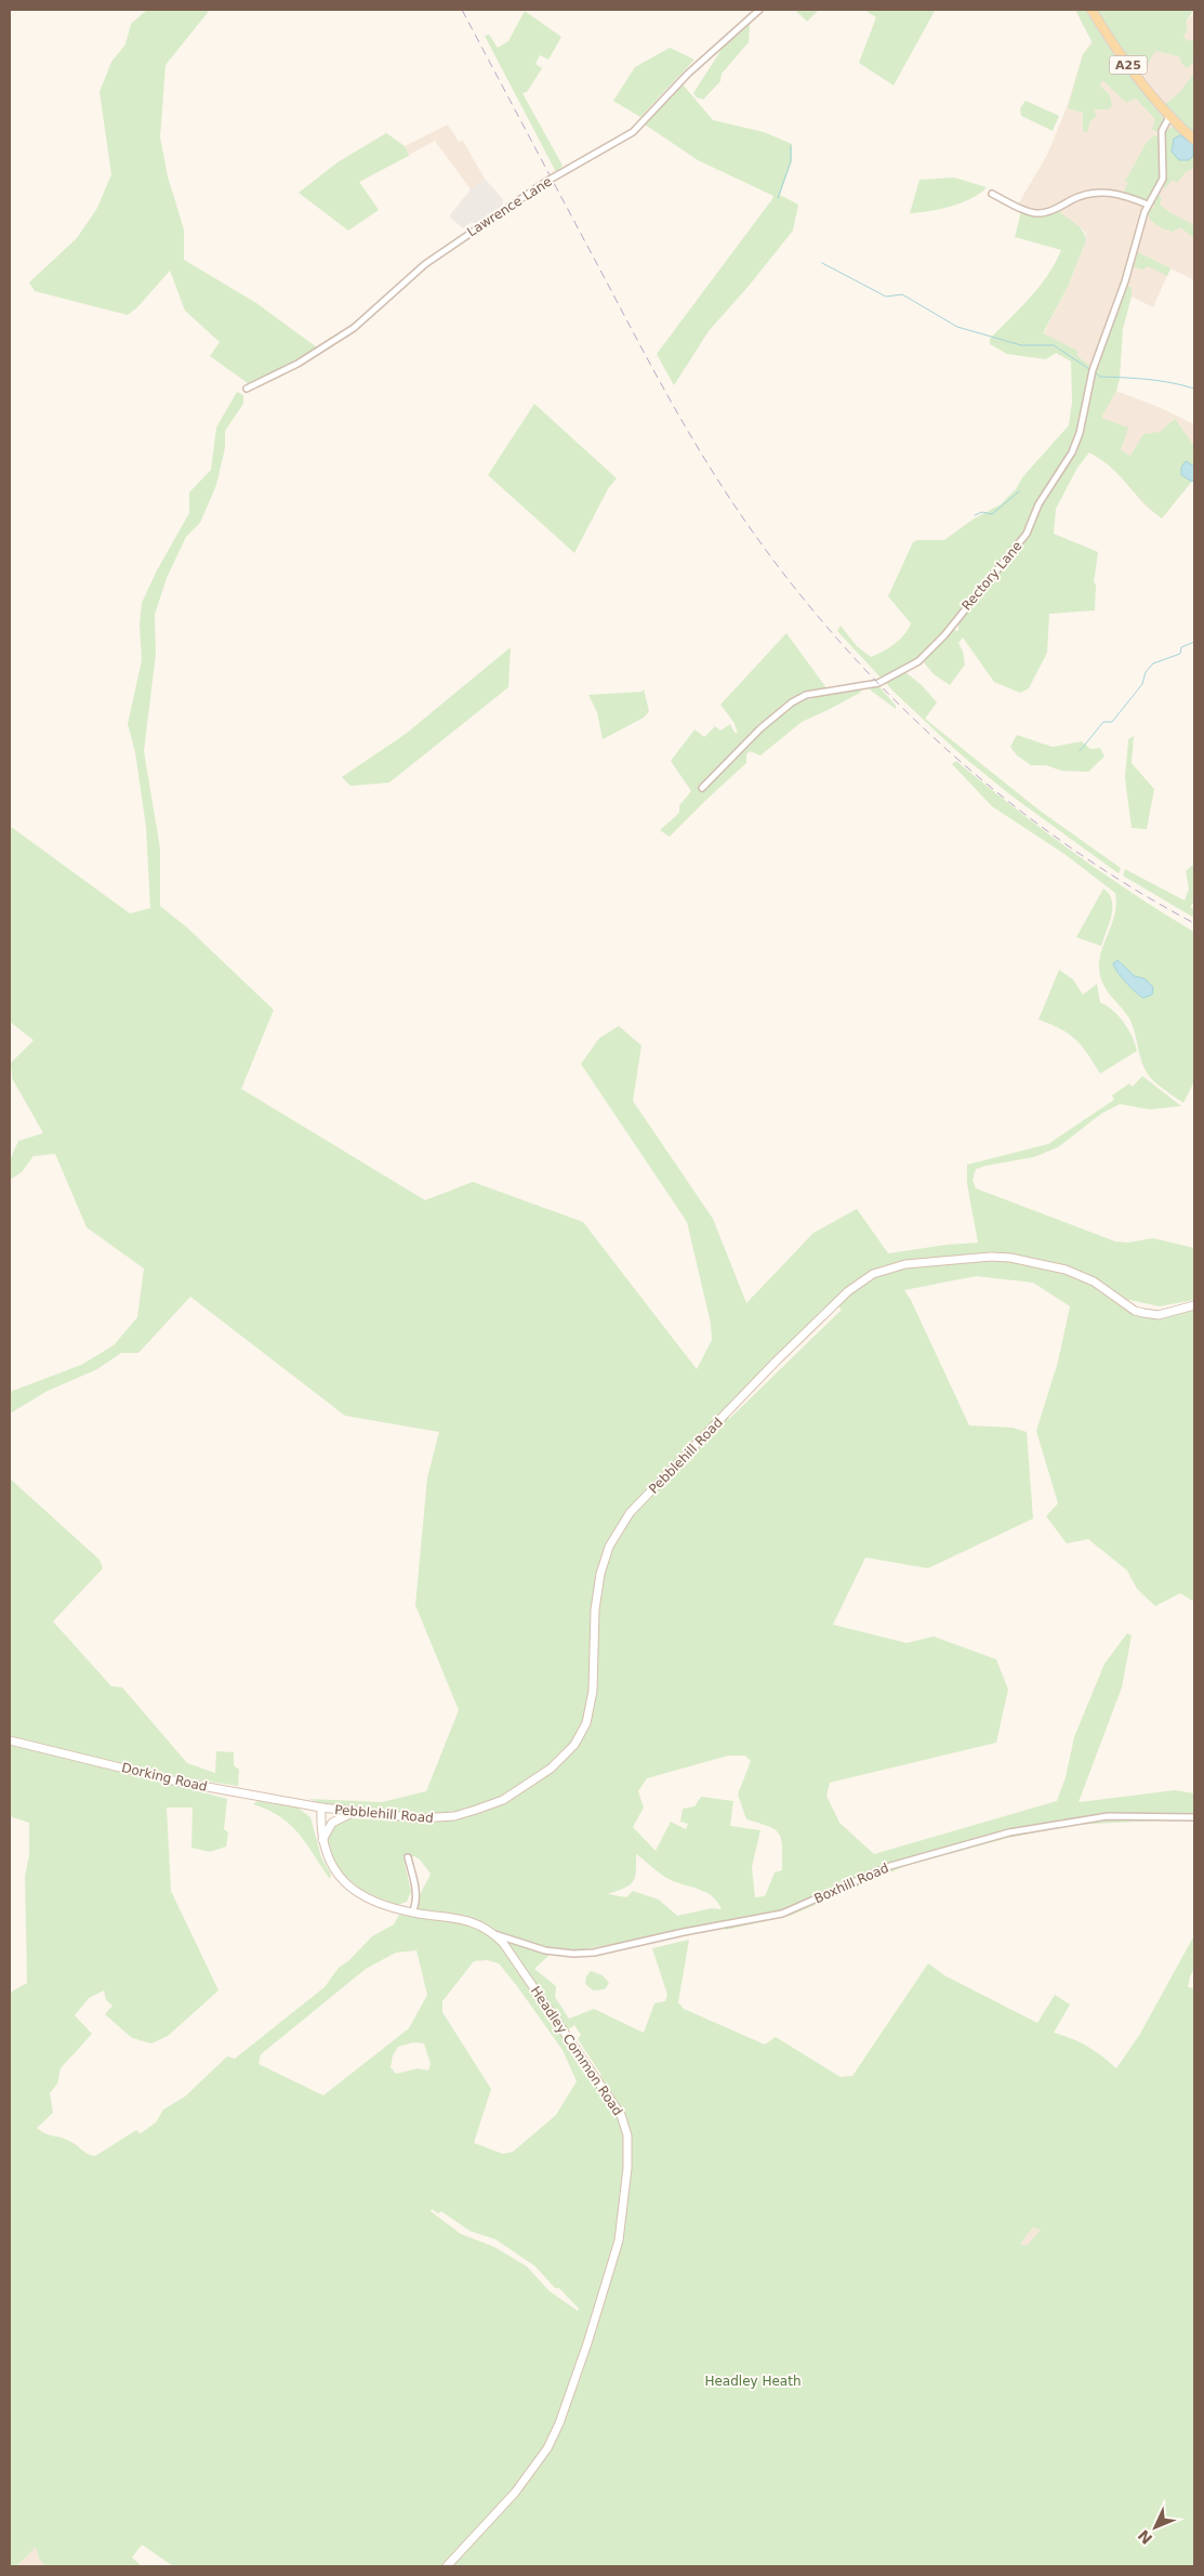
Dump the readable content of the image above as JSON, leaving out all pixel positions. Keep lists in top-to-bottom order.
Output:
{
  "streets": {
    "main road": [
      "A25",
      "Pebblehill Road",
      "Dorking Road",
      "Headley Common Road"
    ],
    "street": ["Lawrence Lane", "Rectory Lane", "Boxhill Road"]
  },
  "crossings": [
    ["A25", "Rectory Lane"],
    ["Pebblehill Road", "Dorking Road"],
    ["Pebblehill Road", "Headley Common Road"],
    ["Dorking Road", "Headley Common Road"],
    ["Boxhill Road", "Headley Common Road"]
  ],
  "parks": ["Headley Heath"],
  "north": "bottom left"
}
